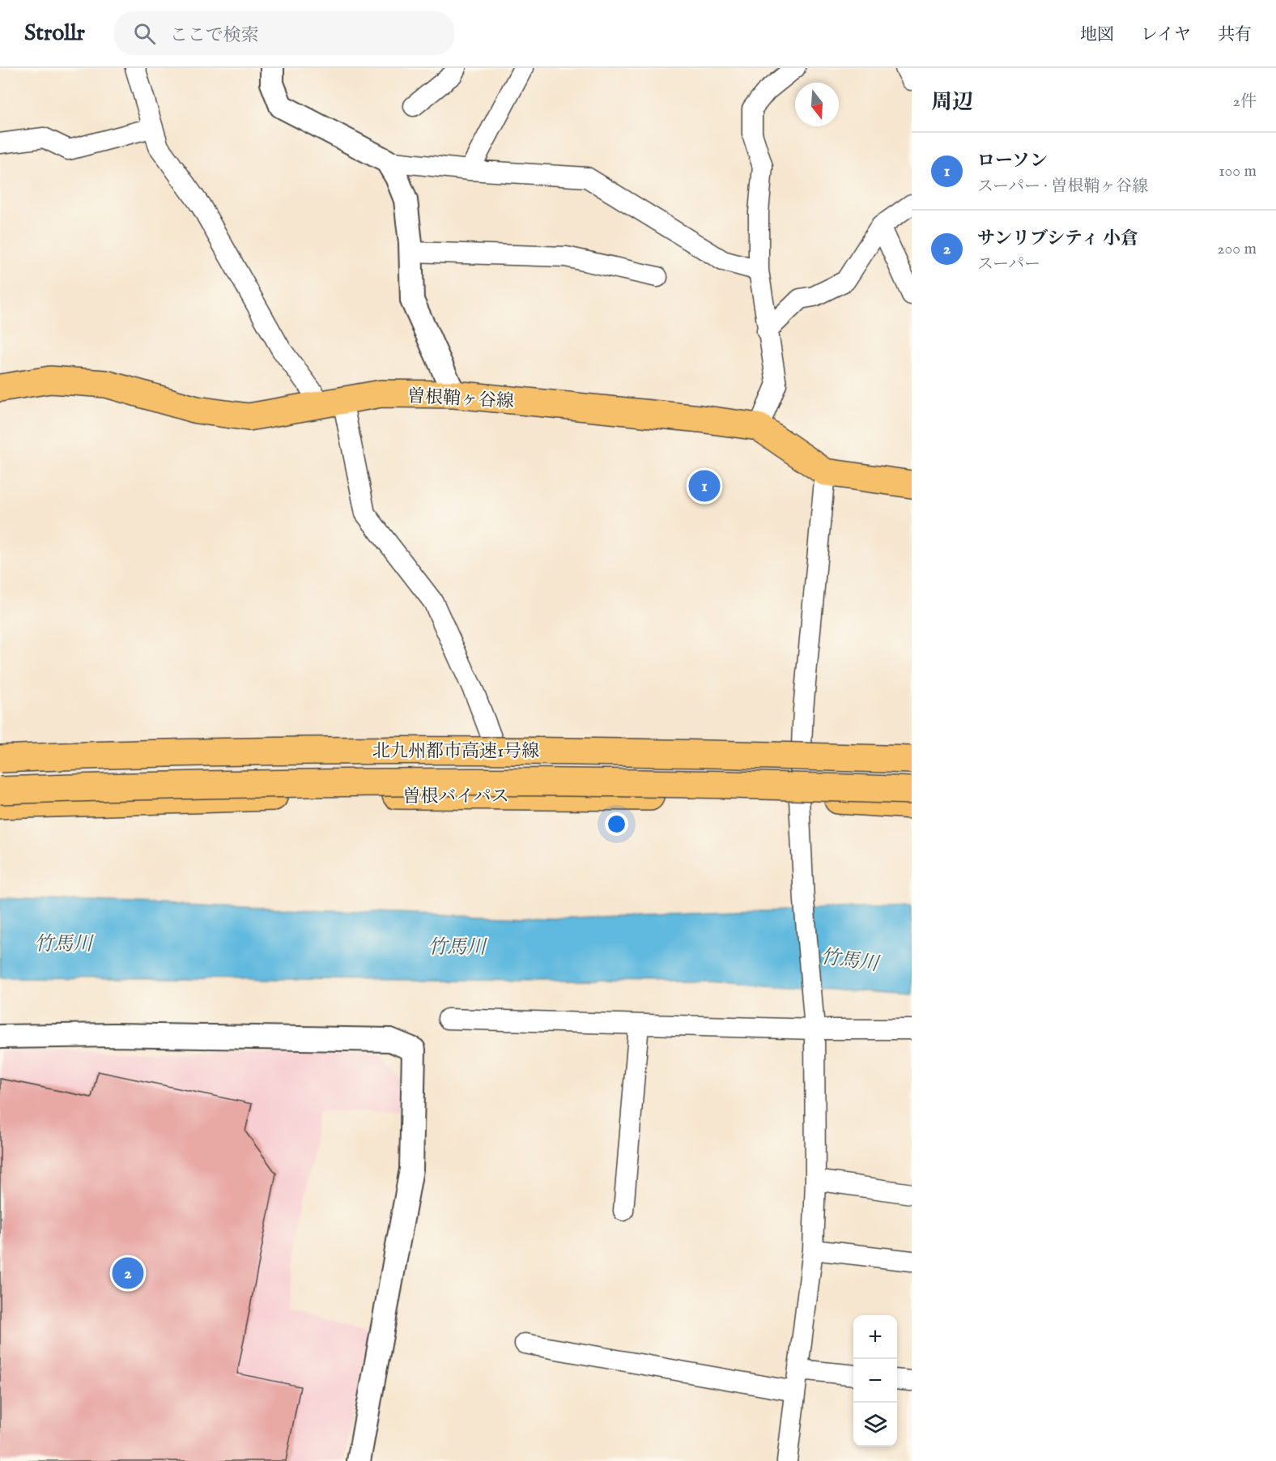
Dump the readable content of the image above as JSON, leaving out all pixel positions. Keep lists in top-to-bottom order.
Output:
{
  "streets": {
    "main road": ["曽根鞘ヶ谷線", "北九州都市高速1号線", "曽根バイパス"]
  },
  "water": ["竹馬川"],
  "north": "bottom",
  "page": {
    "header": "Strollr",
    "search": "ここで検索",
    "nav": ["地図", "レイヤ", "共有"],
    "heading": ["周辺", "2件"],
    "list": [
      {
        "mark": "1",
        "name": "ローソン",
        "note": "スーパー · 曽根鞘ヶ谷線",
        "value": "100 m"
      },
      {
        "mark": "2",
        "name": "サンリブシティ 小倉",
        "note": "スーパー",
        "value": "200 m"
      }
    ],
    "pins": ["1", "2"],
    "map_buttons": ["+", "−"]
  }
}
